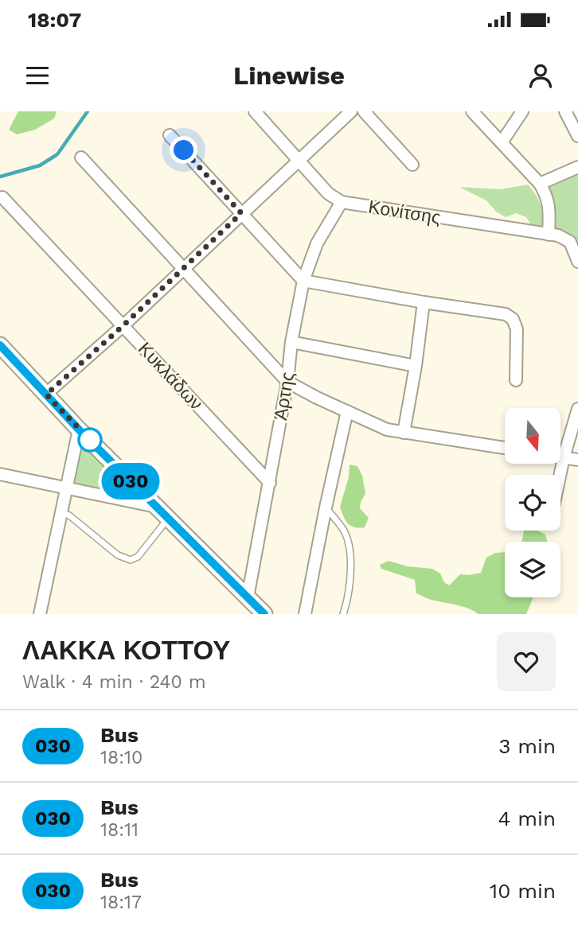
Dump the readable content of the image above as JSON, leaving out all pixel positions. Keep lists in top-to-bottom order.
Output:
{
  "streets": {
    "street": ["Κονίτσης", "Κυκλάδων", "Άρτης"]
  },
  "crossings": [
    ["Κονίτσης", "Άρτης"],
    ["Κυκλάδων", "Άρτης"]
  ],
  "lines": ["bus line 030"],
  "north": "bottom",
  "page": {
    "status": "18:07",
    "header": "Linewise",
    "on_map": "030",
    "heading": ["ΛΑΚΚΑ ΚΟΤΤΟΥ", "Walk · 4 min · 240 m"],
    "list": [
      {
        "mark": "030",
        "name": "Bus",
        "note": "18:10",
        "value": "3 min"
      },
      {
        "mark": "030",
        "name": "Bus",
        "note": "18:11",
        "value": "4 min"
      },
      {
        "mark": "030",
        "name": "Bus",
        "note": "18:17",
        "value": "10 min"
      }
    ]
  }
}
